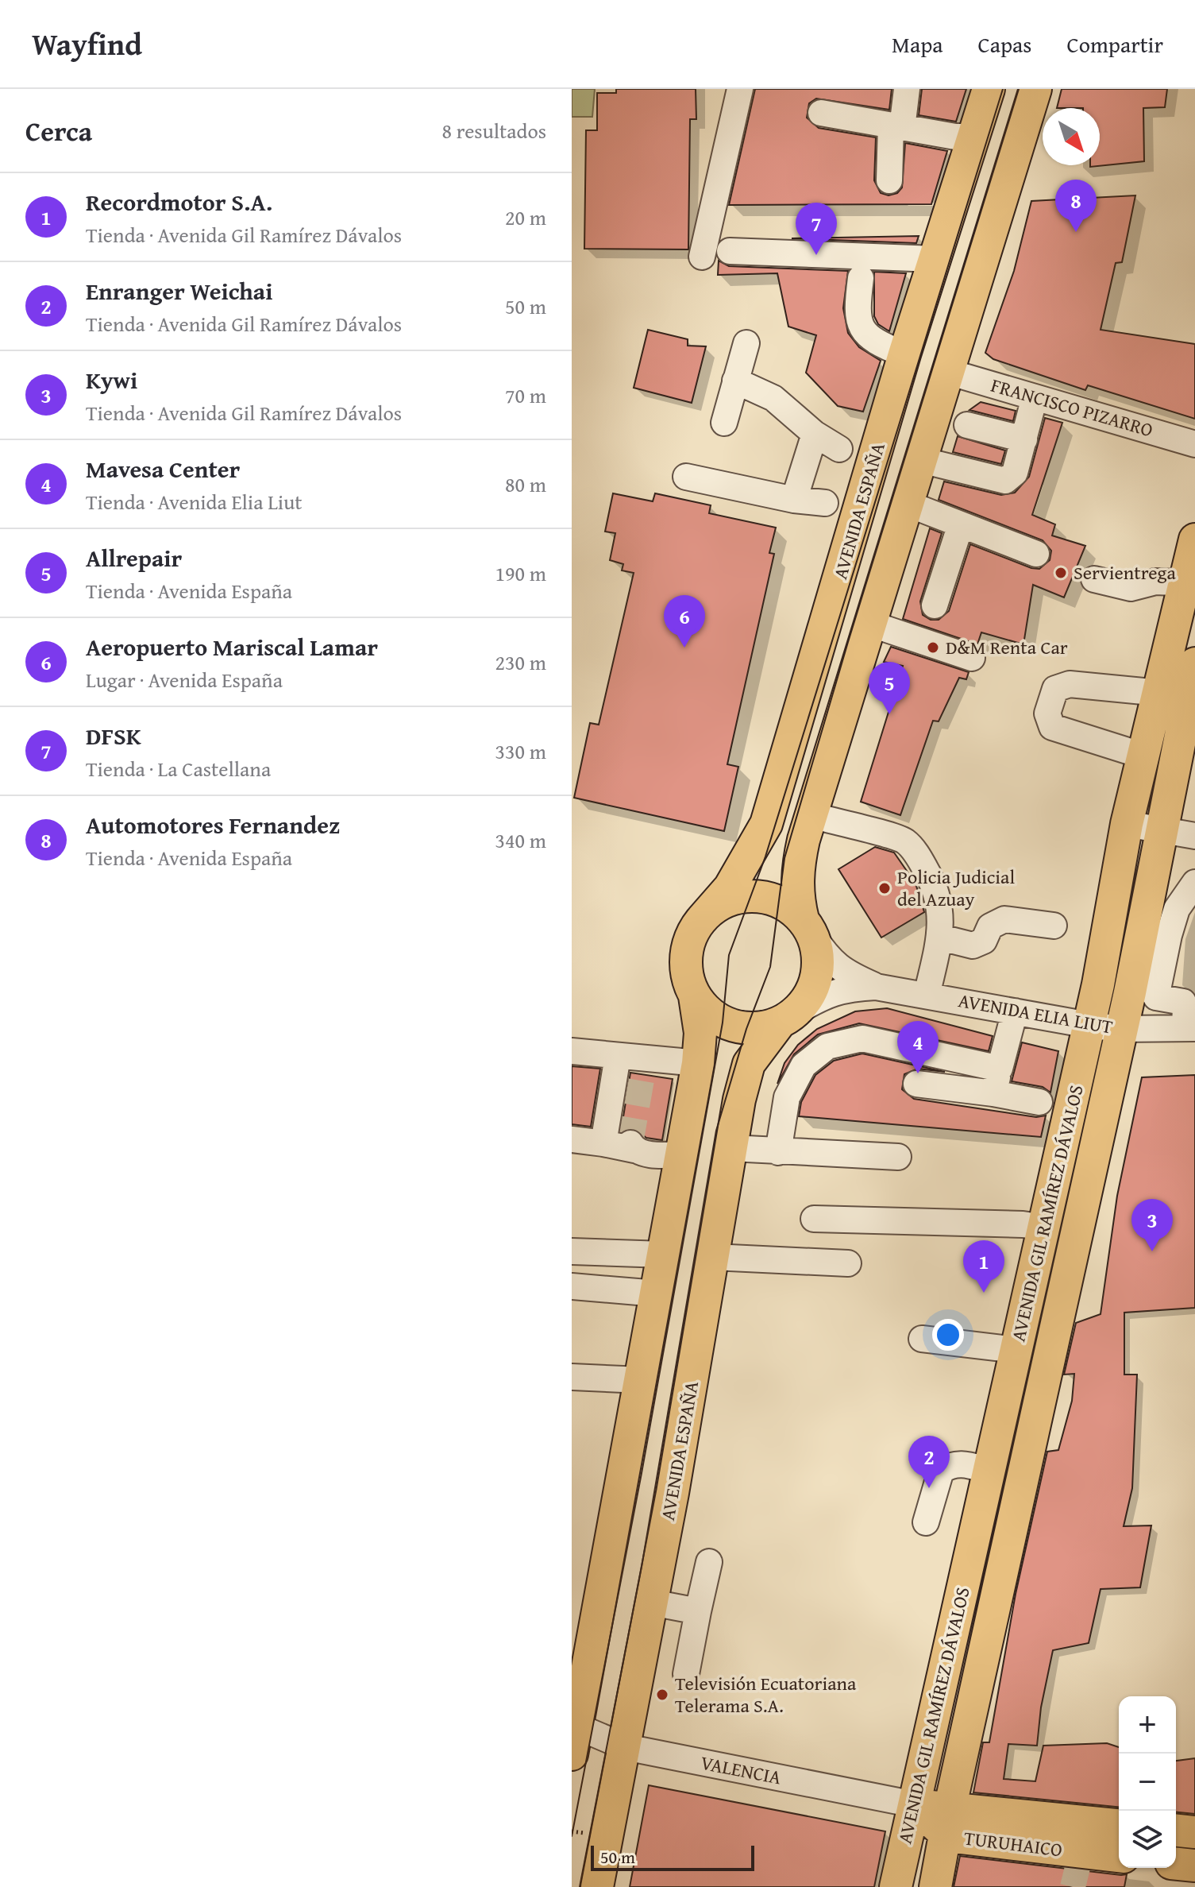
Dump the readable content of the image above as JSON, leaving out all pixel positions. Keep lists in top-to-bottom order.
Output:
{
  "streets": {
    "main road": ["AVENIDA ESPAÑA", "AVENIDA GIL RAMÍREZ DÁVALOS", "TURUHAICO"],
    "street": ["FRANCISCO PIZARRO", "AVENIDA ELIA LIUT", "VALENCIA"]
  },
  "crossings": [
    ["AVENIDA ESPAÑA", "AVENIDA ELIA LIUT"],
    ["AVENIDA ESPAÑA", "VALENCIA"],
    ["AVENIDA ELIA LIUT", "AVENIDA GIL RAMÍREZ DÁVALOS"],
    ["AVENIDA GIL RAMÍREZ DÁVALOS", "VALENCIA"],
    ["AVENIDA GIL RAMÍREZ DÁVALOS", "TURUHAICO"],
    ["VALENCIA", "TURUHAICO"]
  ],
  "places": [
    "Servientrega",
    "D&M Renta Car",
    "Policia Judicial del Azuay",
    "Televisión Ecuatoriana Telerama S.A."
  ],
  "scale_bar": "50 m",
  "north": "bottom right",
  "page": {
    "header": "Wayfind",
    "nav": ["Mapa", "Capas", "Compartir"],
    "heading": ["Cerca", "8 resultados"],
    "list": [
      {
        "mark": "1",
        "name": "Recordmotor S.A.",
        "note": "Tienda · Avenida Gil Ramírez Dávalos",
        "value": "20 m"
      },
      {
        "mark": "2",
        "name": "Enranger Weichai",
        "note": "Tienda · Avenida Gil Ramírez Dávalos",
        "value": "50 m"
      },
      {
        "mark": "3",
        "name": "Kywi",
        "note": "Tienda · Avenida Gil Ramírez Dávalos",
        "value": "70 m"
      },
      {
        "mark": "4",
        "name": "Mavesa Center",
        "note": "Tienda · Avenida Elia Liut",
        "value": "80 m"
      },
      {
        "mark": "5",
        "name": "Allrepair",
        "note": "Tienda · Avenida España",
        "value": "190 m"
      },
      {
        "mark": "6",
        "name": "Aeropuerto Mariscal Lamar",
        "note": "Lugar · Avenida España",
        "value": "230 m"
      },
      {
        "mark": "7",
        "name": "DFSK",
        "note": "Tienda · La Castellana",
        "value": "330 m"
      },
      {
        "mark": "8",
        "name": "Automotores Fernandez",
        "note": "Tienda · Avenida España",
        "value": "340 m"
      }
    ],
    "pins": [
      "8",
      "7",
      "6",
      "5",
      "4",
      "3",
      "1",
      "2"
    ],
    "map_buttons": ["+", "−"],
    "scale": "50 m"
  }
}
